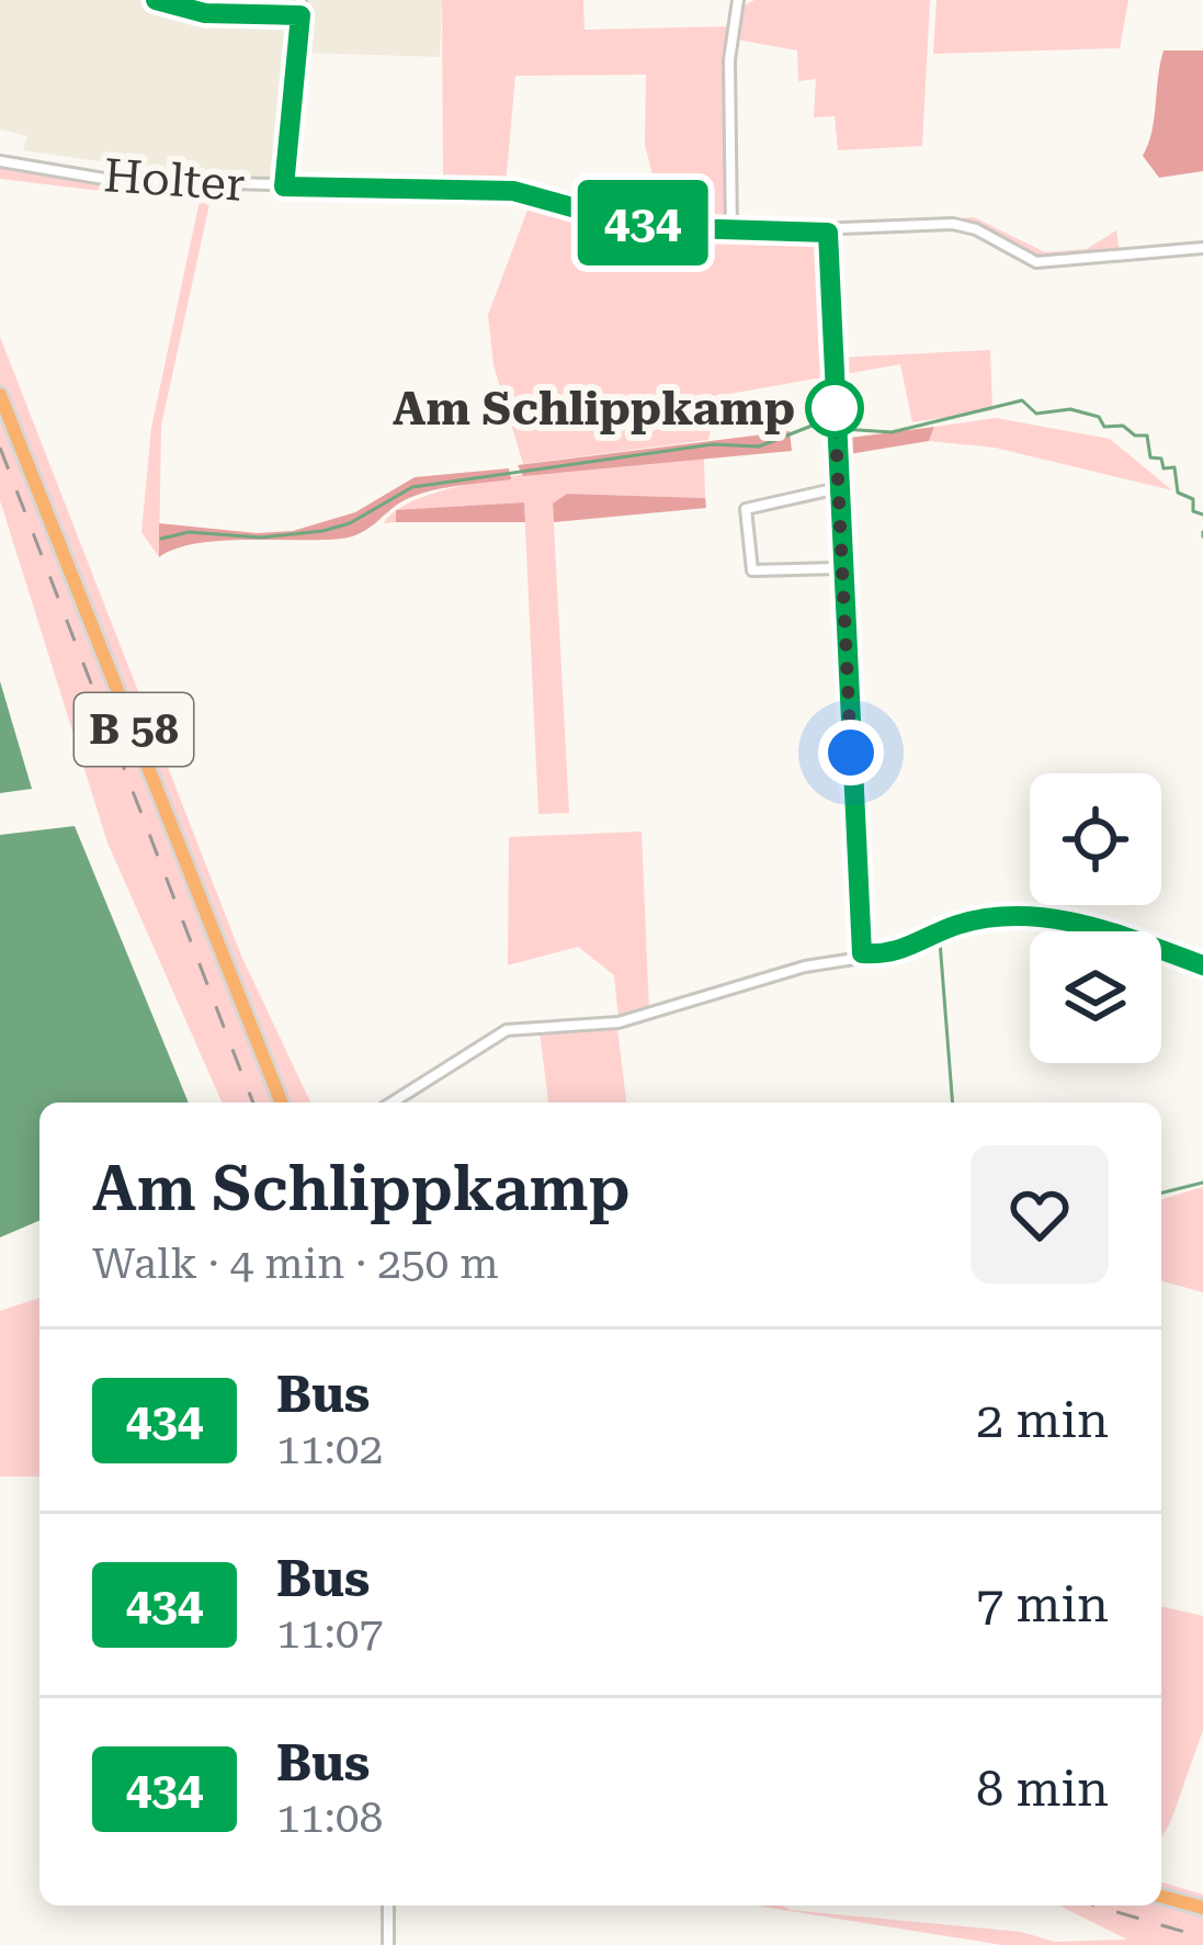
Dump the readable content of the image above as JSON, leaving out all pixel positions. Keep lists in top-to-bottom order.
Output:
{
  "streets": {
    "main road": ["B 58"],
    "street": ["Holter"]
  },
  "places": ["Am Schlippkamp"],
  "lines": ["bus line 434"],
  "page": {
    "on_map": "434",
    "heading": ["Am Schlippkamp", "Walk · 4 min · 250 m"],
    "list": [
      {
        "mark": "434",
        "name": "Bus",
        "note": "11:02",
        "value": "2 min"
      },
      {
        "mark": "434",
        "name": "Bus",
        "note": "11:07",
        "value": "7 min"
      },
      {
        "mark": "434",
        "name": "Bus",
        "note": "11:08",
        "value": "8 min"
      }
    ]
  }
}
